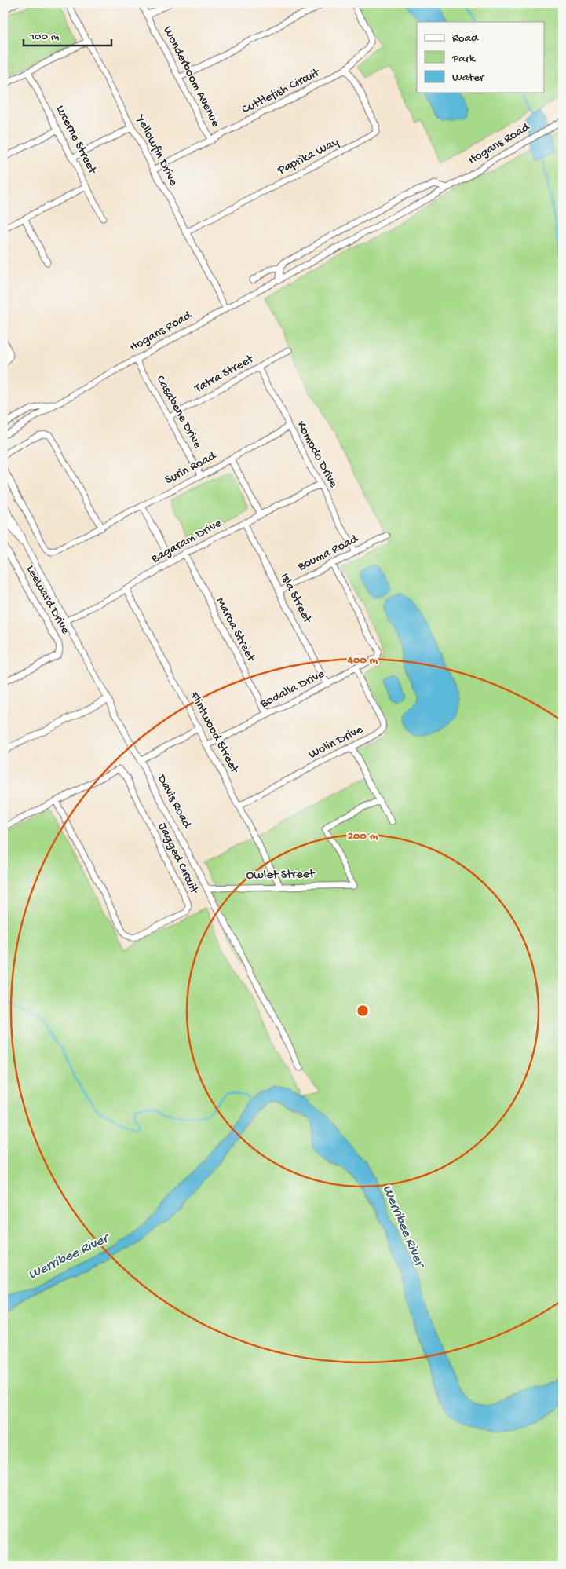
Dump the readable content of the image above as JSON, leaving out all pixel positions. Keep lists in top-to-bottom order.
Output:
{
  "streets": {
    "street": [
      "Wonderboom Avenue",
      "Cuttlefish Circuit",
      "Lucerne Street",
      "Hogans Road",
      "Yellowfin Drive",
      "Paprika Way",
      "Tatra Street",
      "Casabene Drive",
      "Komodo Drive",
      "Surin Road",
      "Bagaram Drive",
      "Bouma Road",
      "Isla Street",
      "Leeward Drive",
      "Maroa Street",
      "Bodalla Drive",
      "Flintwood Street",
      "Wolin Drive",
      "Davis Road",
      "Jagged Circuit",
      "Owlet Street"
    ]
  },
  "crossings": [
    ["Wonderboom Avenue", "Cuttlefish Circuit"],
    ["Cuttlefish Circuit", "Yellowfin Drive"],
    ["Cuttlefish Circuit", "Paprika Way"],
    ["Hogans Road", "Yellowfin Drive"],
    ["Hogans Road", "Casabene Drive"],
    ["Yellowfin Drive", "Paprika Way"],
    ["Tatra Street", "Casabene Drive"],
    ["Tatra Street", "Komodo Drive"],
    ["Casabene Drive", "Surin Road"],
    ["Komodo Drive", "Surin Road"],
    ["Komodo Drive", "Bagaram Drive"],
    ["Komodo Drive", "Bouma Road"],
    ["Bagaram Drive", "Isla Street"],
    ["Bagaram Drive", "Maroa Street"],
    ["Bagaram Drive", "Flintwood Street"],
    ["Bagaram Drive", "Davis Road"],
    ["Bouma Road", "Isla Street"],
    ["Bouma Road", "Bodalla Drive"],
    ["Isla Street", "Bodalla Drive"],
    ["Maroa Street", "Bodalla Drive"],
    ["Bodalla Drive", "Flintwood Street"],
    ["Bodalla Drive", "Wolin Drive"],
    ["Flintwood Street", "Wolin Drive"],
    ["Flintwood Street", "Owlet Street"],
    ["Davis Road", "Owlet Street"]
  ],
  "water": ["Werribee River"],
  "legend": ["Road", "Park", "Water"],
  "scale_bar": "100 m",
  "rings": ["400 m", "200 m"]
}
